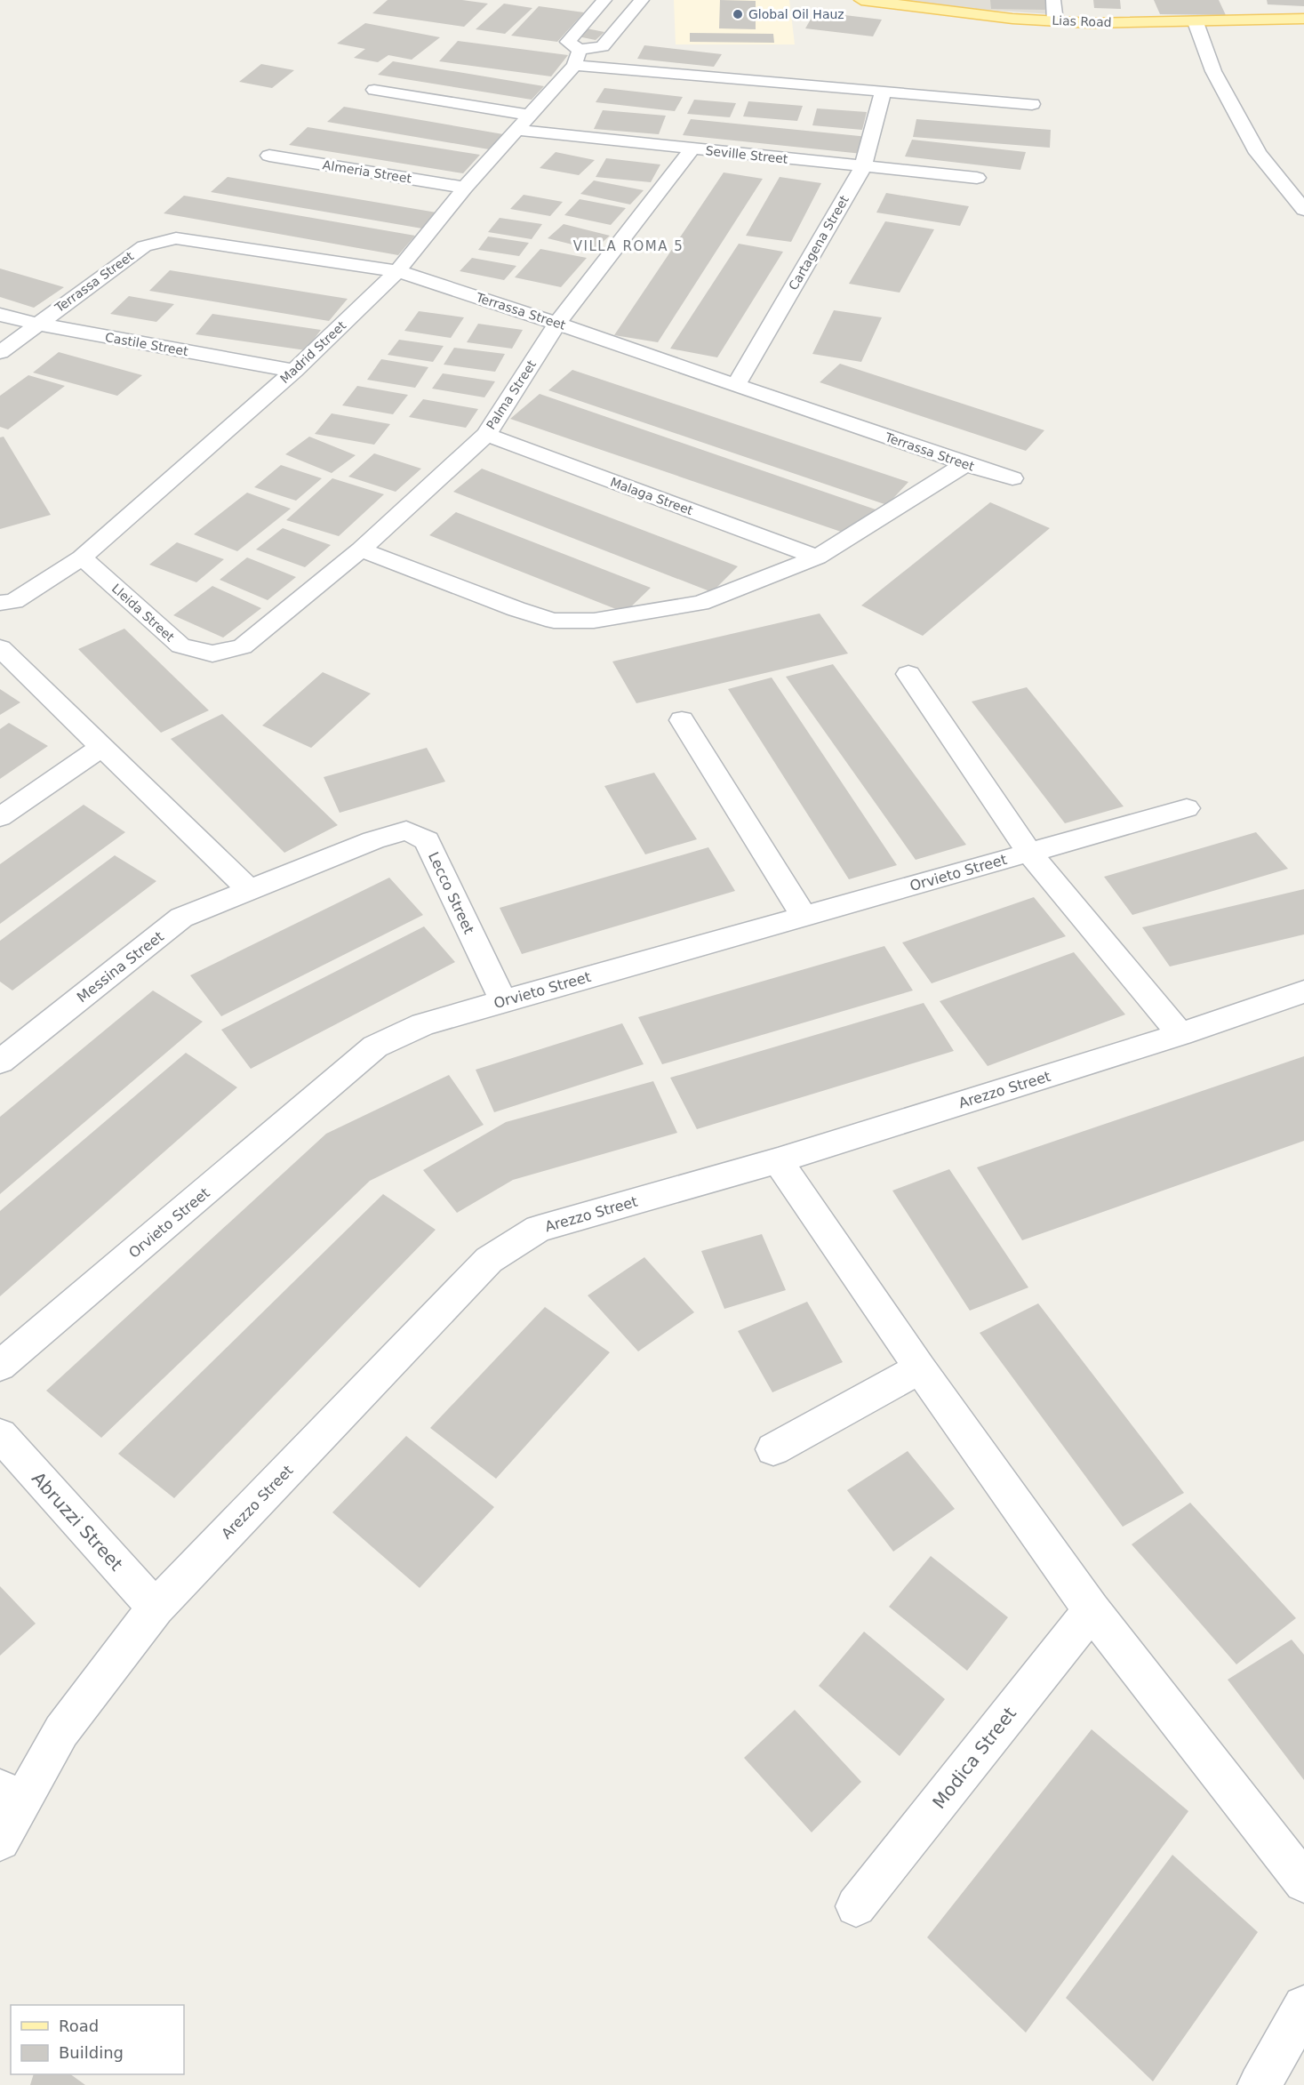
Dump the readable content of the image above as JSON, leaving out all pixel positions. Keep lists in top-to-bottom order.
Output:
{
  "streets": {
    "main road": ["Lias Road"],
    "street": [
      "Seville Street",
      "Almeria Street",
      "Cartagena Street",
      "Terrassa Street",
      "Castile Street",
      "Madrid Street",
      "Palma Street",
      "Malaga Street",
      "Lleida Street",
      "Orvieto Street",
      "Lecco Street",
      "Messina Street",
      "Arezzo Street",
      "Abruzzi Street",
      "Modica Street"
    ]
  },
  "crossings": [
    ["Seville Street", "Cartagena Street"],
    ["Seville Street", "Madrid Street"],
    ["Seville Street", "Palma Street"],
    ["Almeria Street", "Madrid Street"],
    ["Cartagena Street", "Terrassa Street"],
    ["Terrassa Street", "Castile Street"],
    ["Terrassa Street", "Madrid Street"],
    ["Terrassa Street", "Palma Street"],
    ["Castile Street", "Madrid Street"],
    ["Madrid Street", "Lleida Street"],
    ["Palma Street", "Malaga Street"],
    ["Palma Street", "Lleida Street"],
    ["Orvieto Street", "Lecco Street"],
    ["Lecco Street", "Messina Street"],
    ["Arezzo Street", "Abruzzi Street"]
  ],
  "districts": ["VILLA ROMA 5"],
  "places": ["Global Oil Hauz"],
  "legend": ["Road", "Building"]
}
